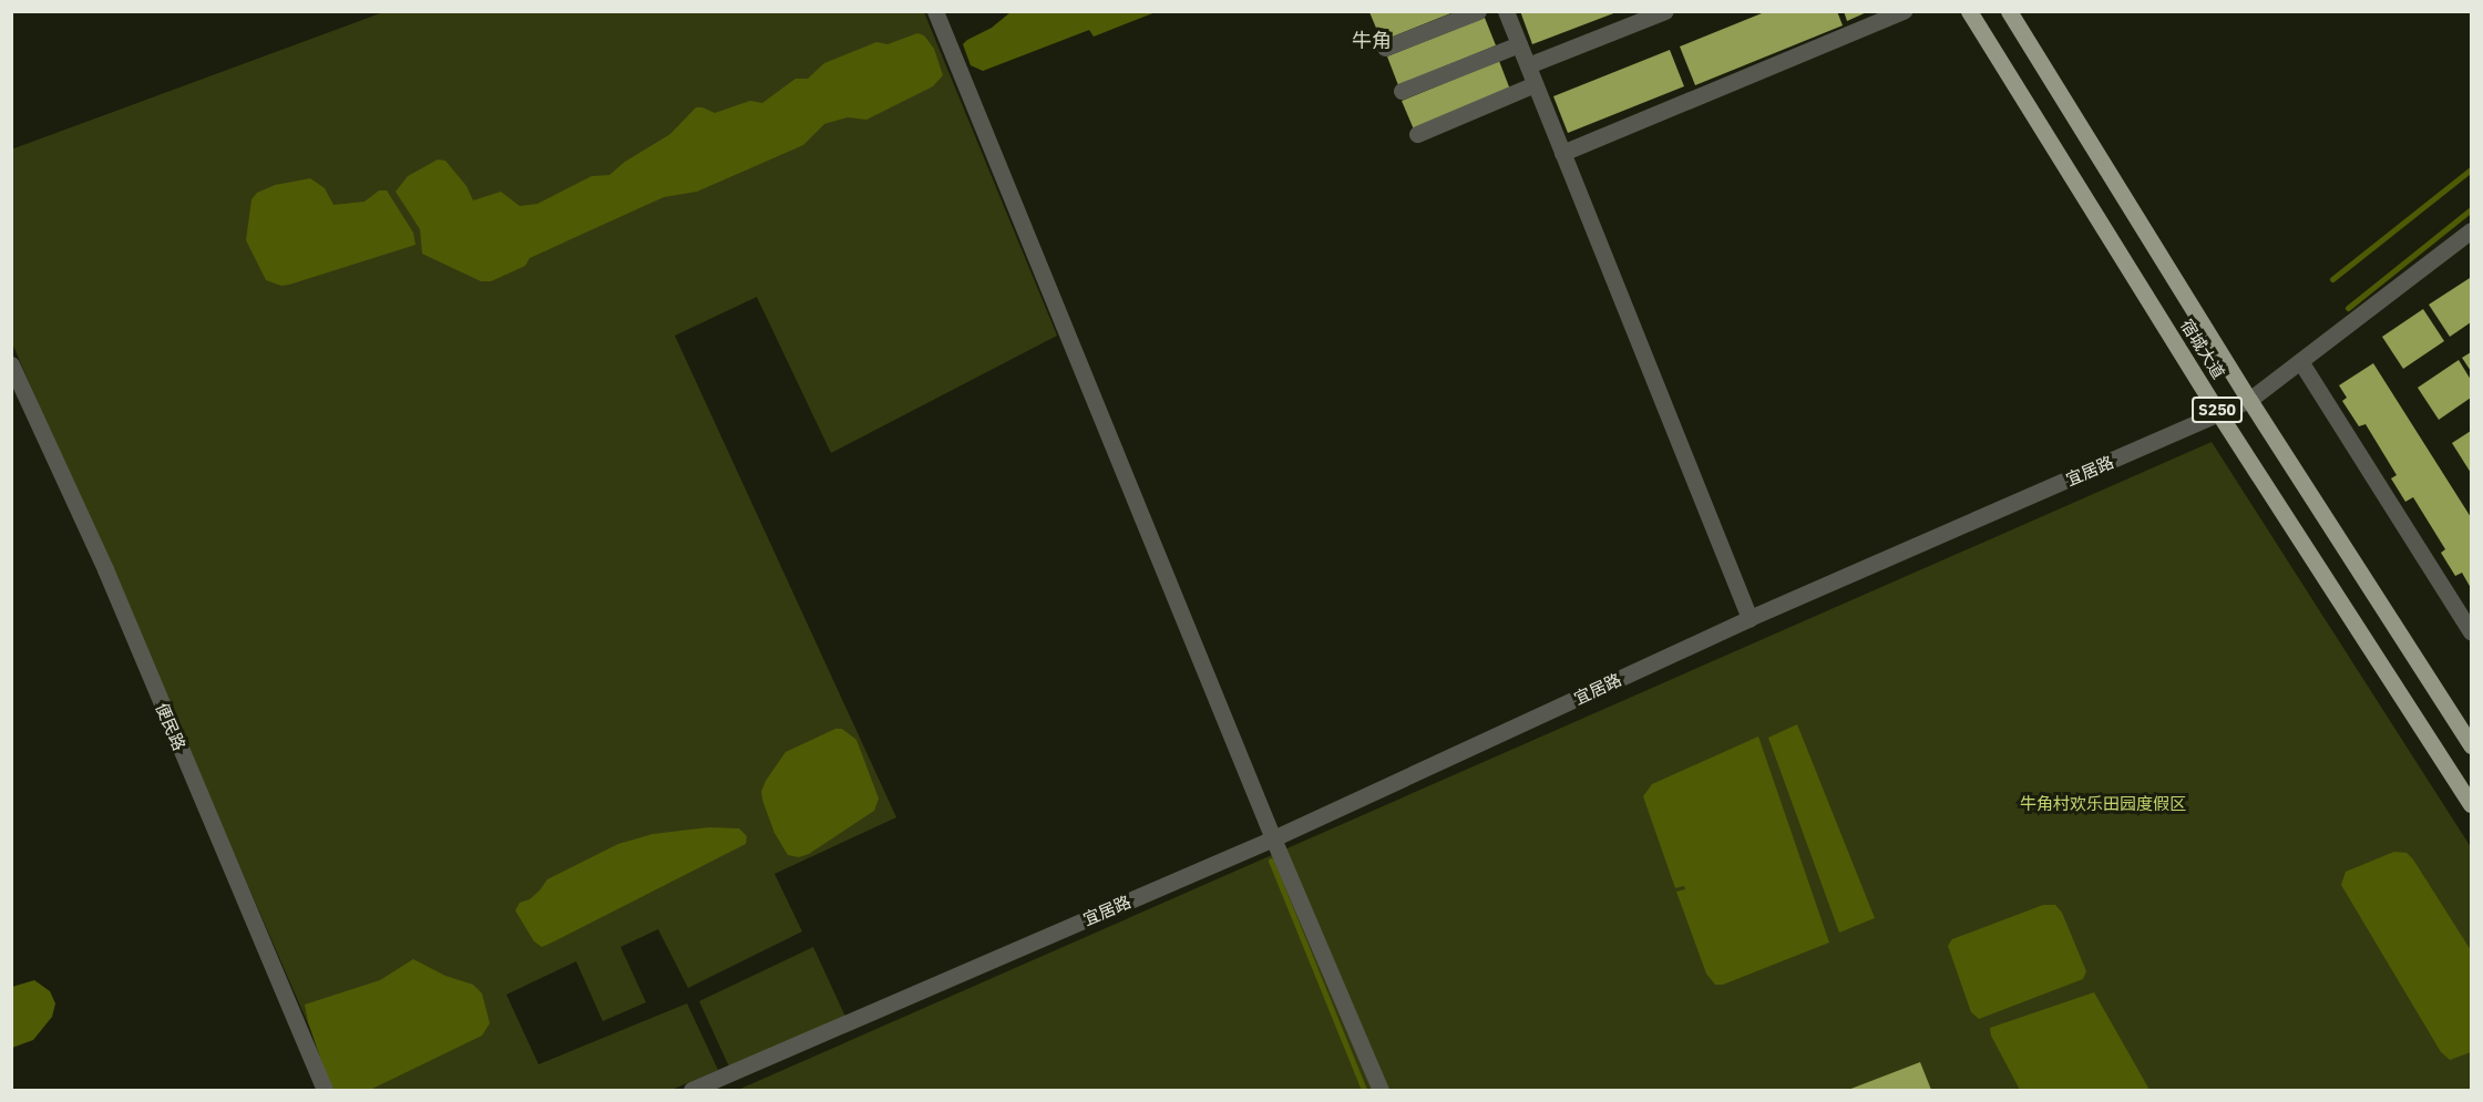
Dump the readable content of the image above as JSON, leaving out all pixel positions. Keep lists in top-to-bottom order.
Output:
{
  "streets": {
    "main road": ["宿城大道", "S250"],
    "street": ["宜居路", "便民路"]
  },
  "crossings": [
    ["宿城大道", "宜居路"]
  ],
  "districts": ["牛角"],
  "parks": ["牛角村欢乐田园度假区"]
}
